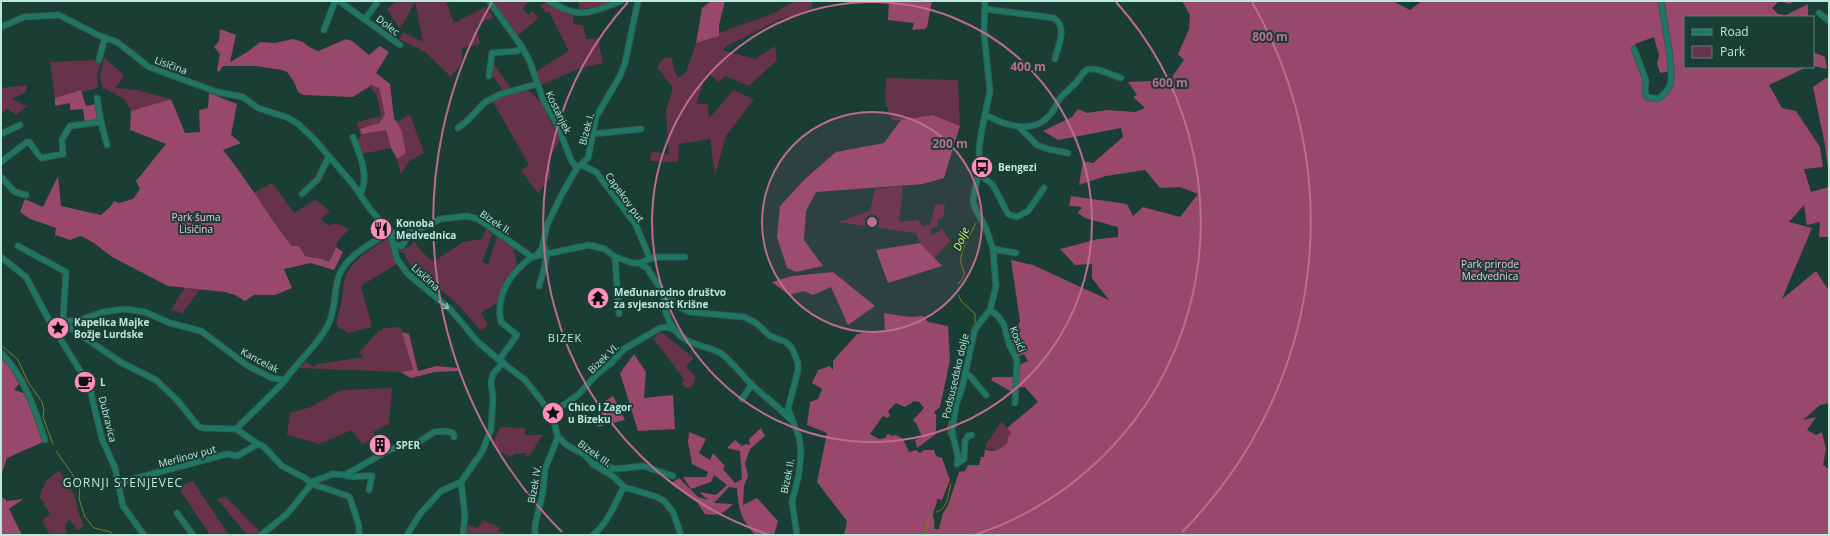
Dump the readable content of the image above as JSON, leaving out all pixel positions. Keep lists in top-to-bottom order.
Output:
{
  "streets": {
    "street": [
      "Dolec",
      "Lisičina",
      "Kostanjek",
      "Bizek I.",
      "Capekov put",
      "Bizek II.",
      "Kosići",
      "Bizek VI.",
      "Kancelak",
      "Podsusedsko dolje",
      "Dubravica",
      "Bizek III.",
      "Merlinov put",
      "Bizek IV."
    ]
  },
  "crossings": [
    ["Lisičina", "Bizek II."],
    ["Lisičina", "Kancelak"],
    ["Kostanjek", "Bizek I."],
    ["Kostanjek", "Capekov put"],
    ["Bizek I.", "Capekov put"],
    ["Bizek I.", "Bizek II."],
    ["Bizek II.", "Kancelak"],
    ["Kosići", "Podsusedsko dolje"],
    ["Kancelak", "Dubravica"],
    ["Dubravica", "Merlinov put"],
    ["Bizek III.", "Bizek IV."]
  ],
  "districts": ["BIZEK", "GORNJI STENJEVEC"],
  "water": ["Dolje"],
  "parks": ["Park šuma Lisičina", "Park prirode Medvednica"],
  "places": {
    "bus stop": ["Bengezi"],
    "restaurant": ["Konoba Medvednica"],
    "temple": ["Međunarodno društvo za svjesnost Krišne"],
    "place": ["Kapelica Majke Božje Lurdske", "Chico i Zagor u Bizeku"],
    "cafe": ["L"],
    "building": ["SPER"]
  },
  "legend": ["Road", "Park"],
  "rings": [
    "800 m",
    "400 m",
    "600 m",
    "200 m"
  ]
}
